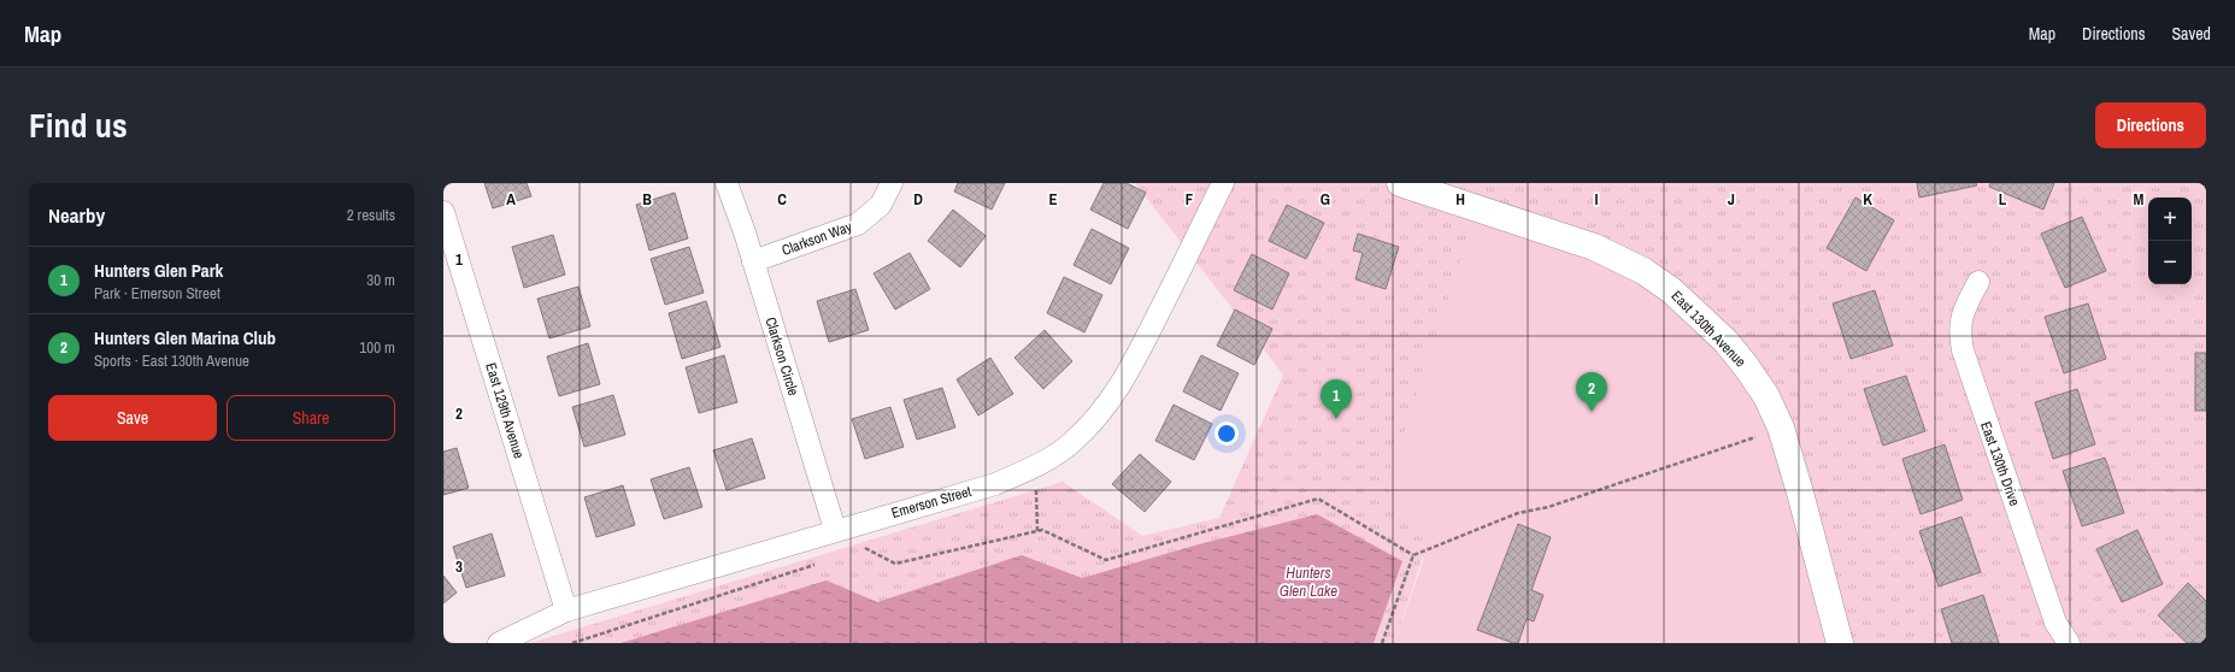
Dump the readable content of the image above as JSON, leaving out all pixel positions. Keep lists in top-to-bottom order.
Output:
{
  "streets": {
    "street": [
      "Clarkson Way",
      "East 130th Avenue",
      "Clarkson Circle",
      "East 129th Avenue",
      "East 130th Drive",
      "Emerson Street"
    ]
  },
  "crossings": [
    ["Clarkson Way", "Clarkson Circle"],
    ["Clarkson Circle", "Emerson Street"],
    ["East 129th Avenue", "Emerson Street"]
  ],
  "water": ["Hunters Glen Lake"],
  "page": {
    "header": "Map",
    "nav": ["Map", "Directions", "Saved"],
    "title": "Find us",
    "buttons": [
      "Directions",
      ["Save", "Share"]
    ],
    "heading": ["Nearby", "2 results"],
    "map_buttons": ["+", "−"],
    "list": [
      {
        "mark": "1",
        "name": "Hunters Glen Park",
        "note": "Park · Emerson Street",
        "value": "30 m"
      },
      {
        "mark": "2",
        "name": "Hunters Glen Marina Club",
        "note": "Sports · East 130th Avenue",
        "value": "100 m"
      }
    ],
    "pins": ["2", "1"]
  },
  "grid": {
    "columns": [
      "A",
      "B",
      "C",
      "D",
      "E",
      "F",
      "G",
      "H",
      "I",
      "J",
      "K",
      "L",
      "M"
    ],
    "rows": ["1", "2", "3"]
  }
}
